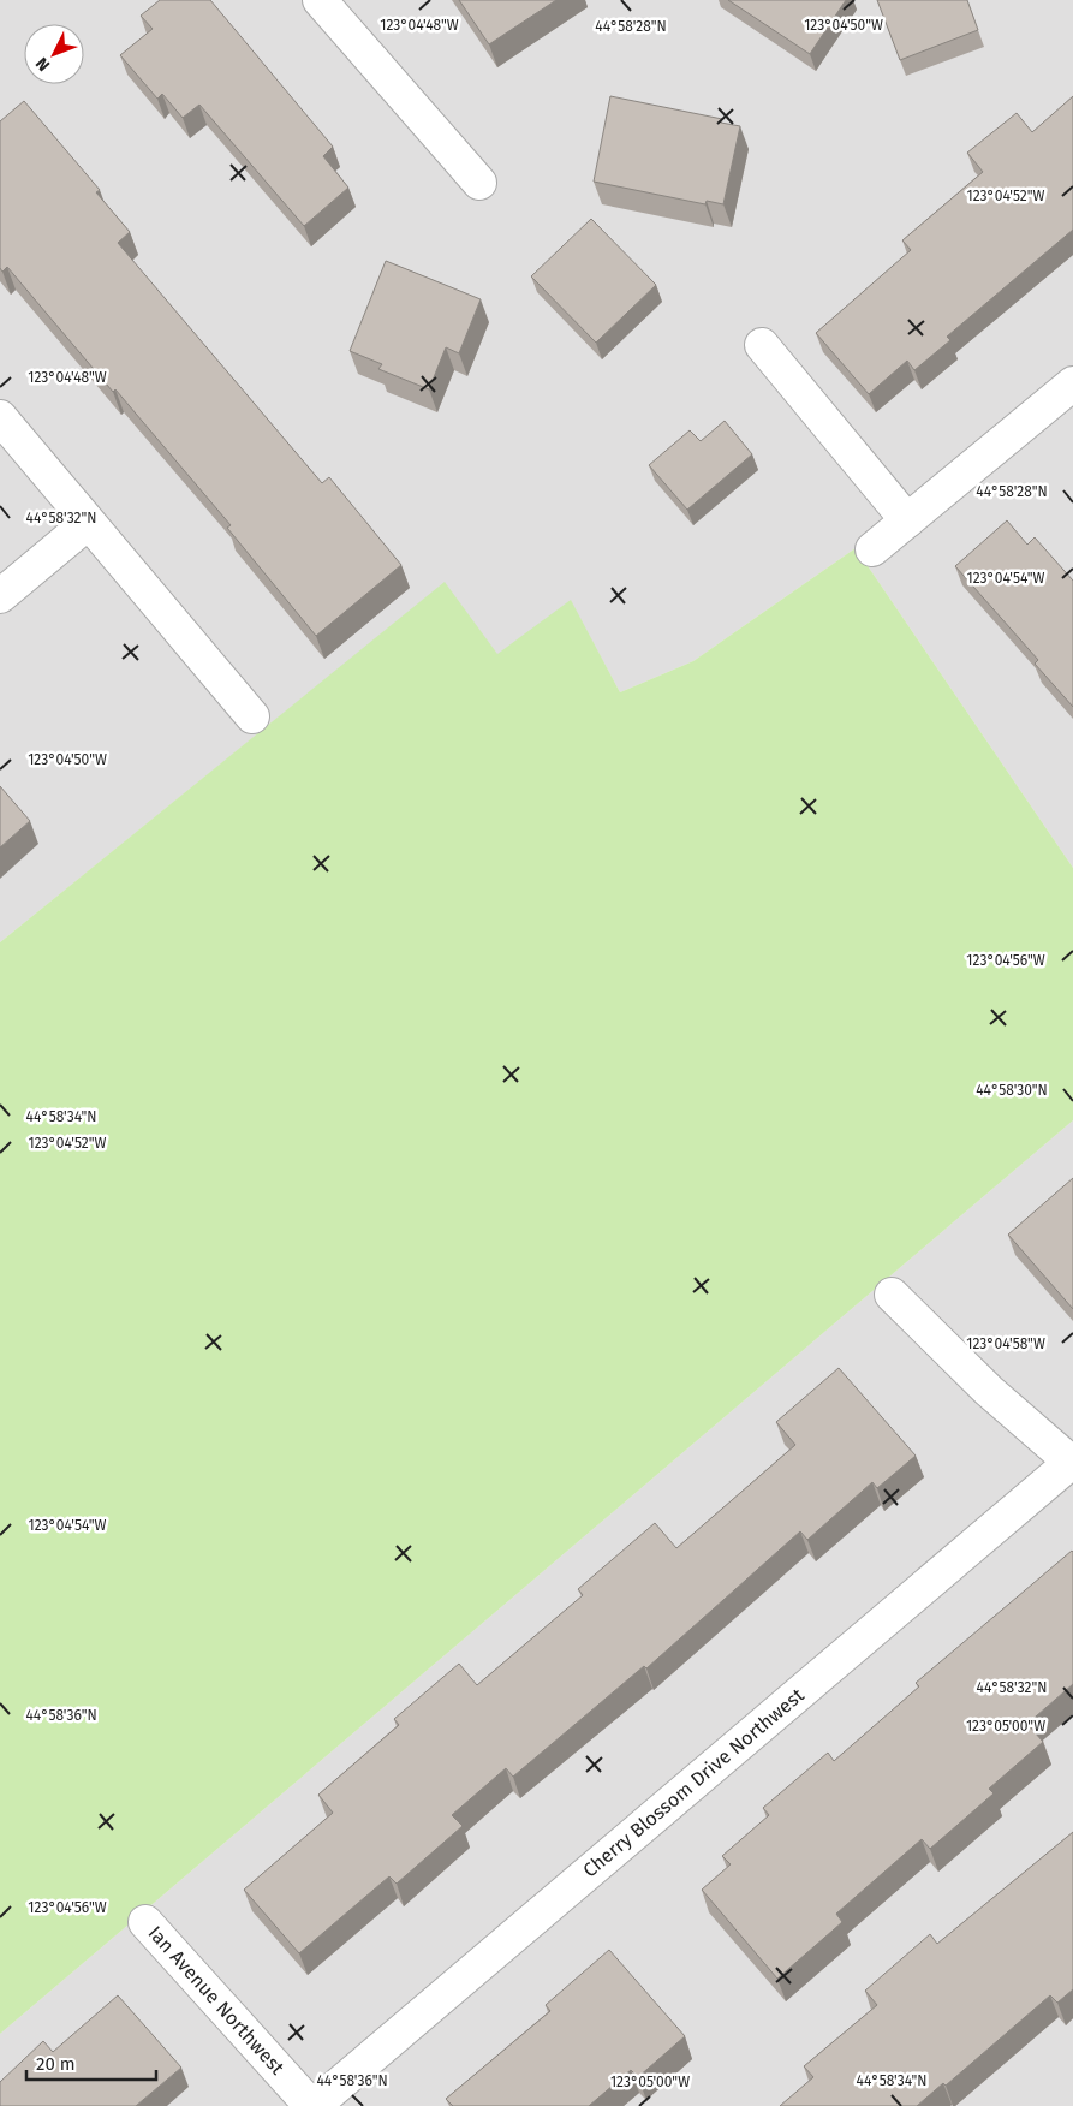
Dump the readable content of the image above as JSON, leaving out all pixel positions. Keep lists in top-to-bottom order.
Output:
{
  "streets": {
    "street": ["Cherry Blossom Drive Northwest", "Ian Avenue Northwest"]
  },
  "crossings": [
    ["Cherry Blossom Drive Northwest", "Ian Avenue Northwest"]
  ],
  "scale_bar": "20 m",
  "north": "bottom left",
  "coordinates": [
    "123°04'48\"W",
    "123°04'50\"W",
    "44°58'28\"N",
    "123°04'52\"W",
    "44°58'32\"N",
    "123°04'54\"W",
    "123°04'56\"W",
    "44°58'30\"N",
    "44°58'34\"N",
    "123°04'58\"W",
    "44°58'36\"N",
    "123°05'00\"W"
  ]
}
